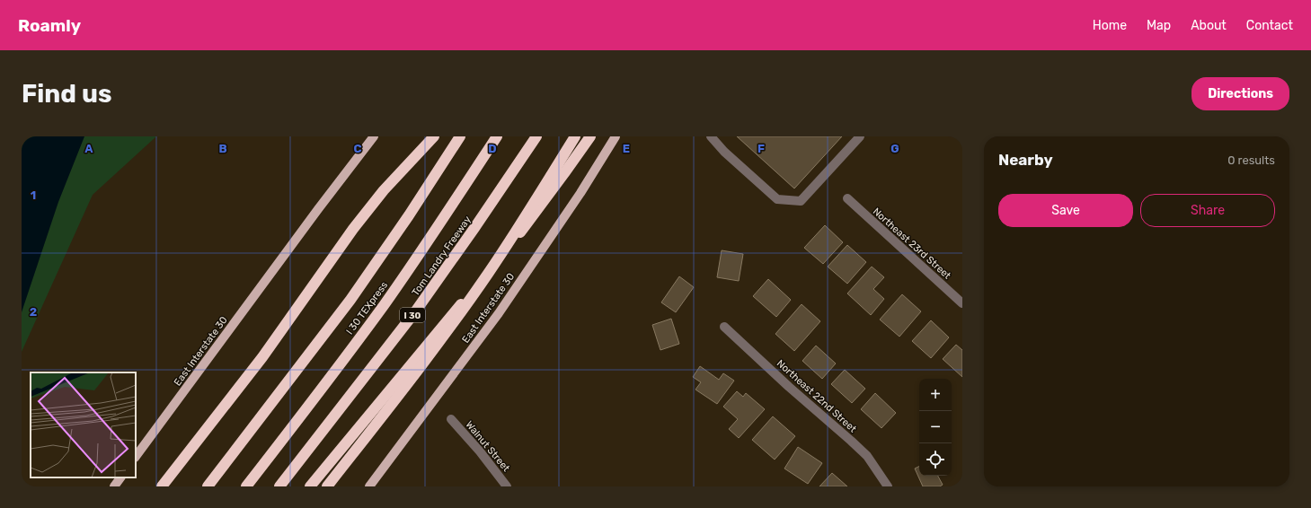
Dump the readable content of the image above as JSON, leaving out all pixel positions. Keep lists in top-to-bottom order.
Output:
{
  "streets": {
    "highway": ["Tom Landry Freeway", "I 30 TEXpress", "I 30"],
    "main road": ["East Interstate 30"],
    "street": ["Northeast 23rd Street", "Northeast 22nd Street", "Walnut Street"]
  },
  "page": {
    "header": "Roamly",
    "nav": [
      "Home",
      "Map",
      "About",
      "Contact"
    ],
    "buttons": [
      "Directions",
      ["Save", "Share"]
    ],
    "title": "Find us",
    "heading": ["Nearby", "0 results"],
    "map_buttons": ["+", "−"]
  },
  "grid": {
    "columns": [
      "A",
      "B",
      "C",
      "D",
      "E",
      "F",
      "G"
    ],
    "rows": ["1", "2"]
  }
}
